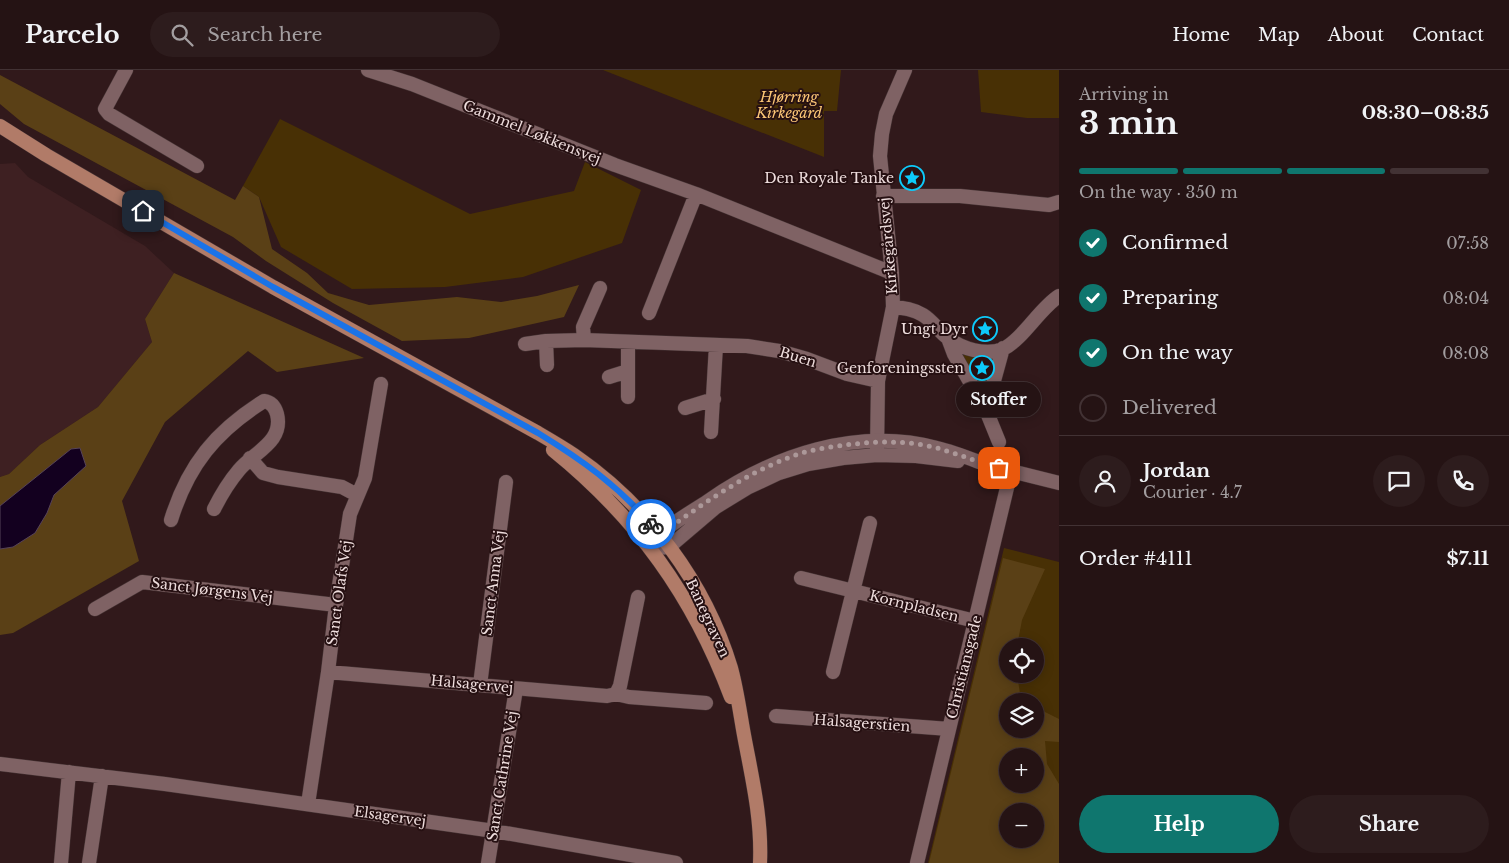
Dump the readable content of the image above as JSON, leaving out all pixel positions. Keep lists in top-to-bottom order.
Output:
{
  "streets": {
    "main road": ["Banegraven"],
    "street": [
      "Gammel Løkkensvej",
      "Kirkegårdsvej",
      "Buen",
      "Sanct Anna Vej",
      "Sanct Jørgens Vej",
      "Sanct Olafs Vej",
      "Kornpladsen",
      "Christiansgade",
      "Halsagervej",
      "Halsagerstien",
      "Sanct Cathrine Vej",
      "Elsagervej"
    ]
  },
  "crossings": [
    ["Gammel Løkkensvej", "Kirkegårdsvej"],
    ["Kirkegårdsvej", "Buen"],
    ["Sanct Anna Vej", "Halsagervej"],
    ["Sanct Jørgens Vej", "Sanct Olafs Vej"],
    ["Sanct Olafs Vej", "Halsagervej"],
    ["Sanct Olafs Vej", "Elsagervej"],
    ["Kornpladsen", "Christiansgade"],
    ["Christiansgade", "Halsagerstien"],
    ["Halsagervej", "Sanct Cathrine Vej"],
    ["Sanct Cathrine Vej", "Elsagervej"]
  ],
  "parks": ["Hjørring Kirkegård"],
  "places": {
    "place": ["Den Royale Tanke", "Ungt Dyr", "Genforeningssten"],
    "other": ["Stoffer"]
  },
  "page": {
    "header": "Parcelo",
    "search": "Search here",
    "nav": [
      "Home",
      "Map",
      "About",
      "Contact"
    ],
    "heading": ["3 min", "Arriving in", "08:30–08:35"],
    "panel": [
      "Jordan",
      "Courier · 4.7",
      "Order #4111",
      "$7.11"
    ],
    "bar": "On the way · 350 m",
    "list": [
      ["Confirmed", "07:58"],
      ["Preparing", "08:04"],
      ["On the way", "08:08"],
      "Delivered"
    ],
    "bubble": "Stoffer",
    "map_buttons": ["+", "−"],
    "buttons": ["Help", "Share"]
  }
}
